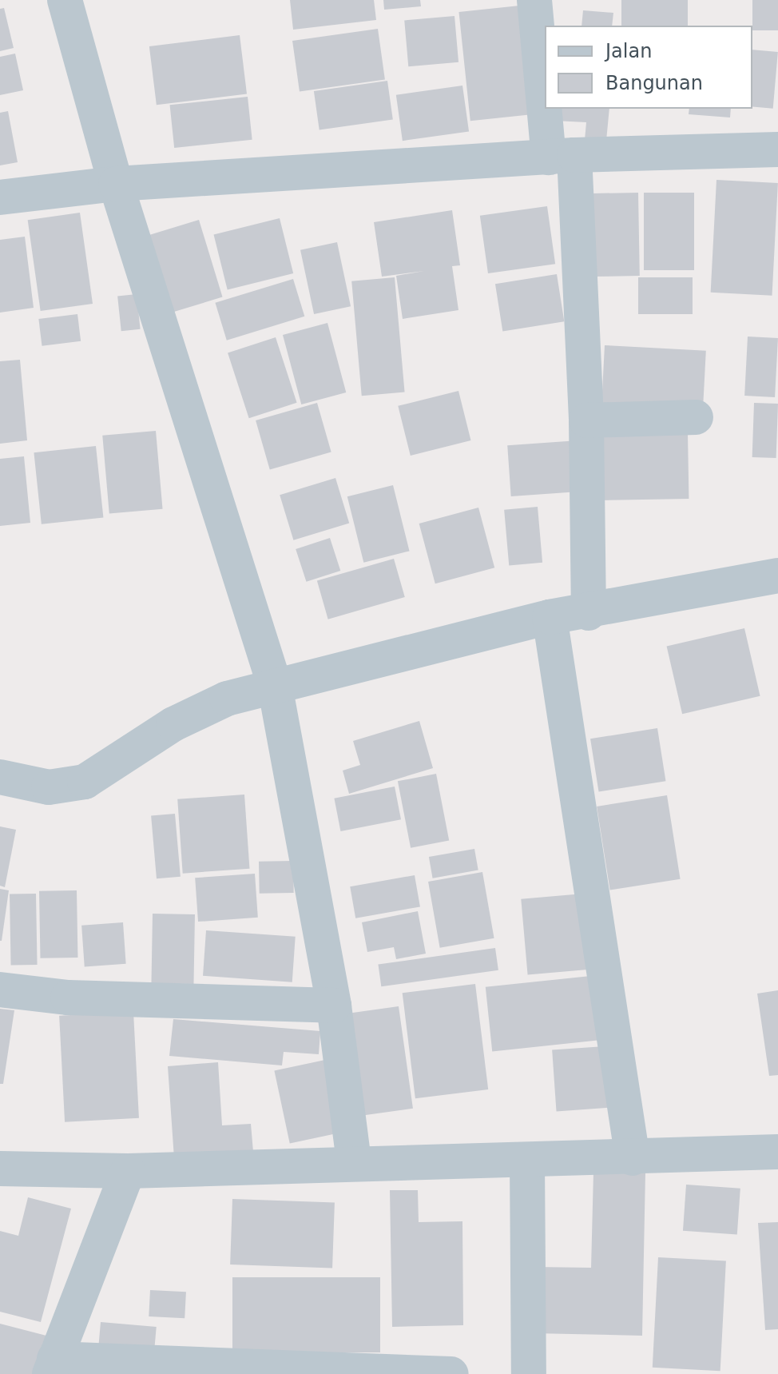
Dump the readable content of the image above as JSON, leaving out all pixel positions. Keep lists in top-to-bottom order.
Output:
{
  "legend": ["Jalan", "Bangunan"]
}
